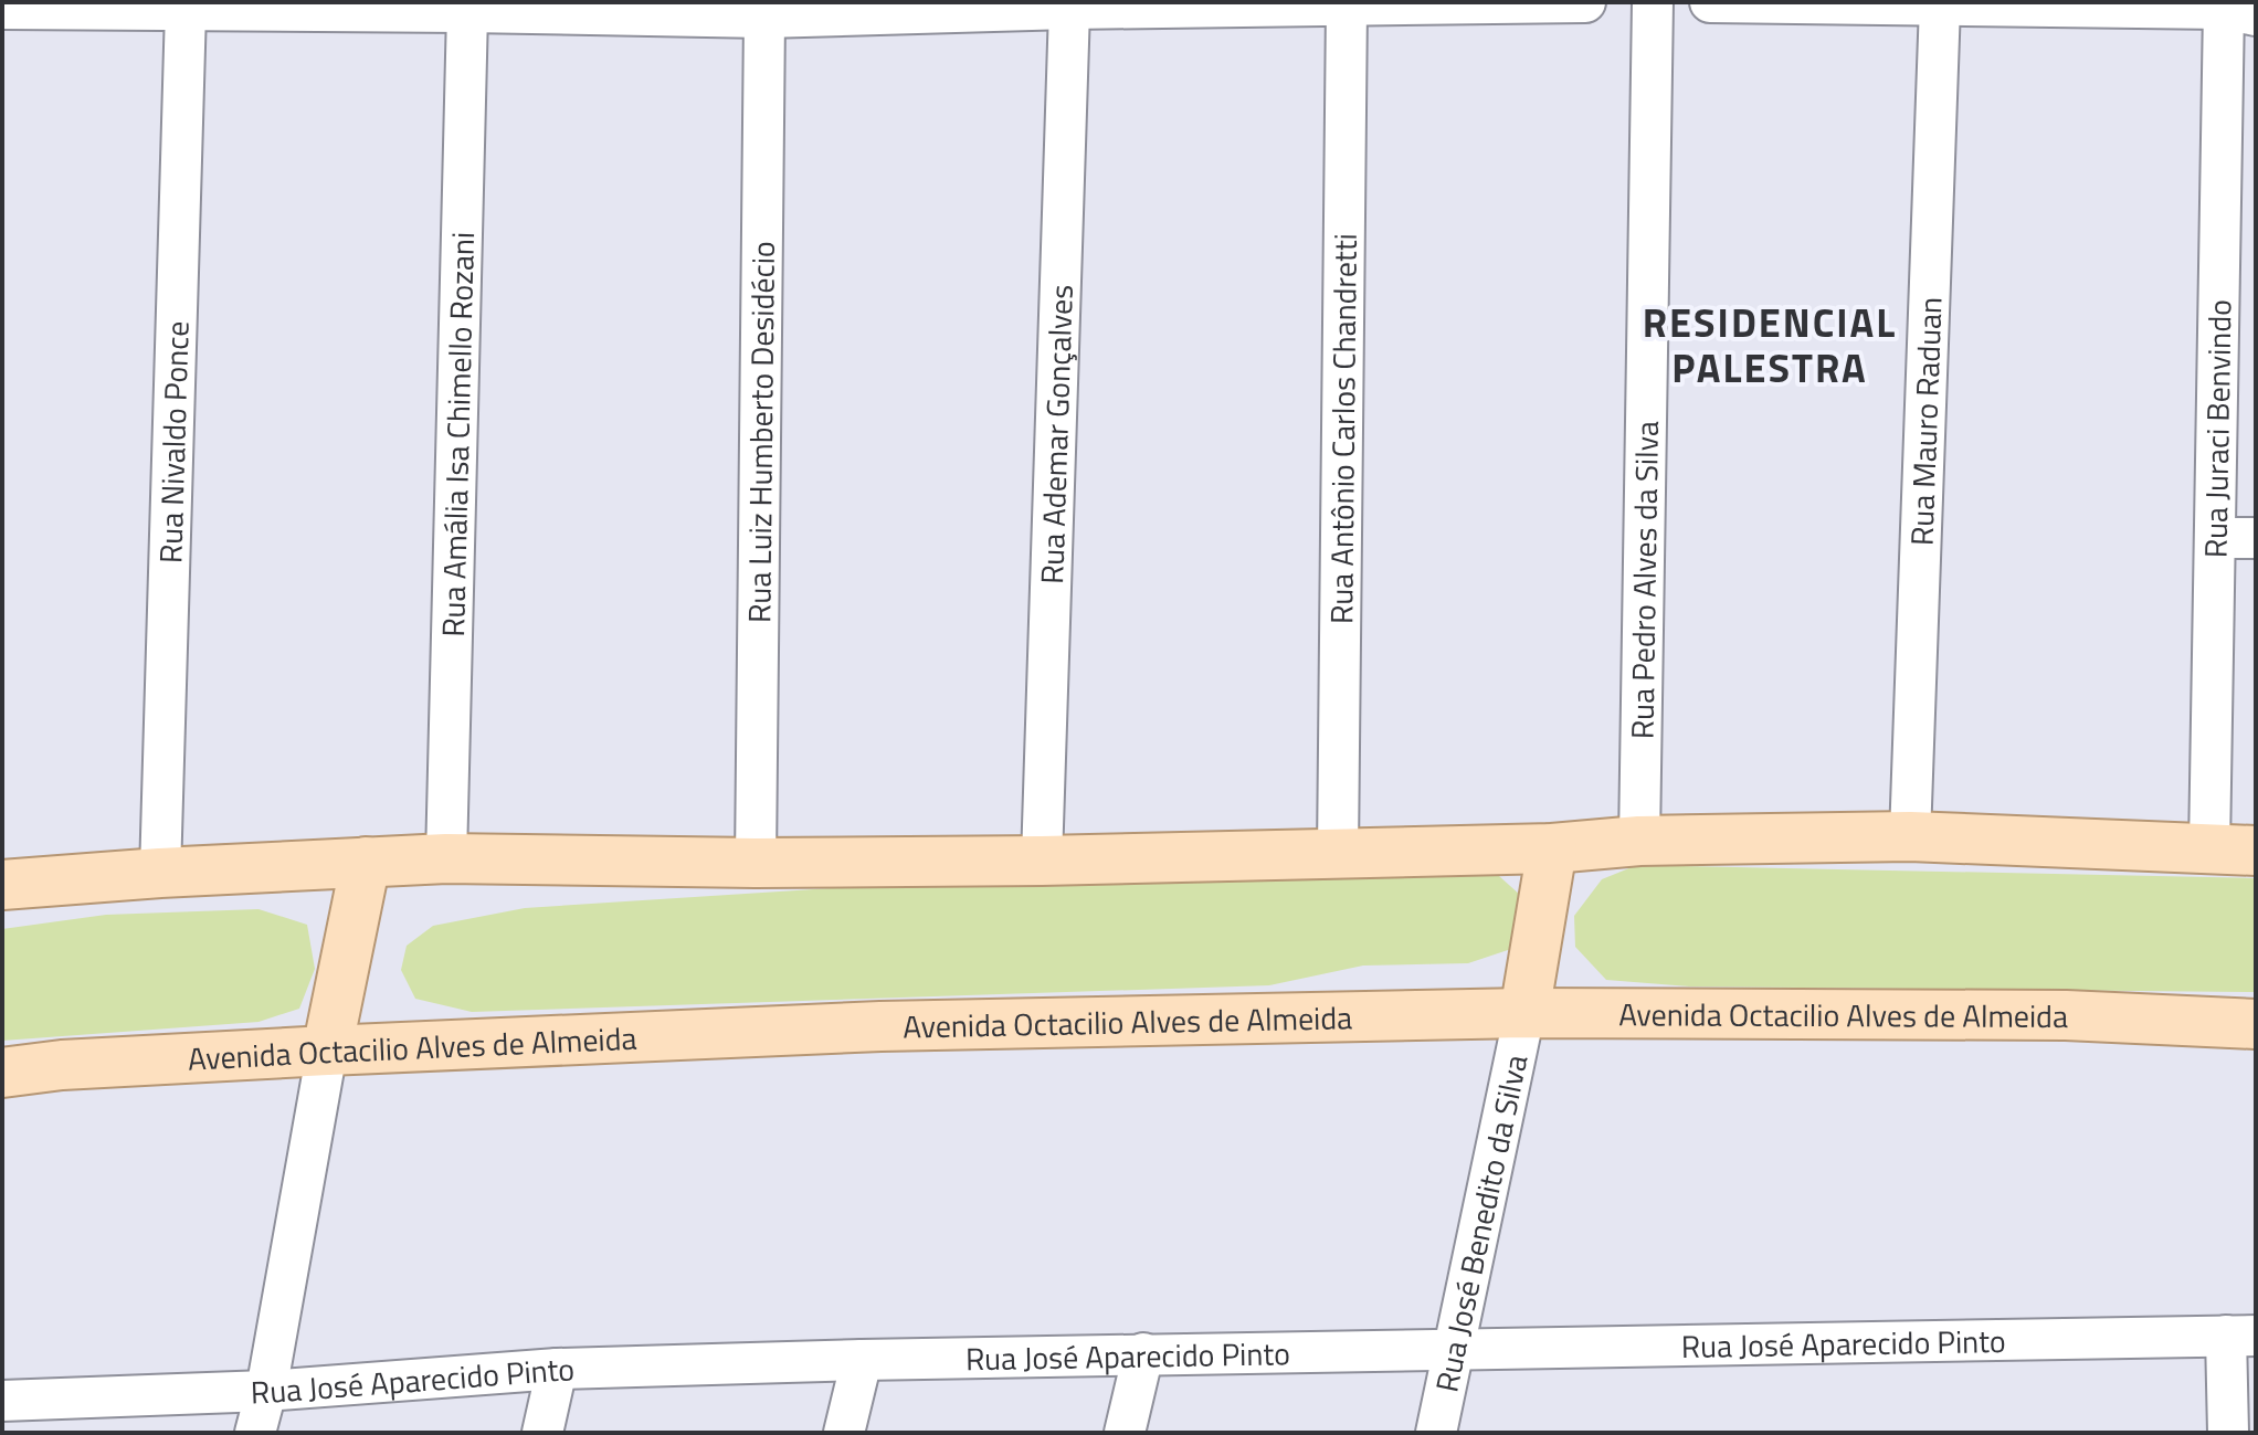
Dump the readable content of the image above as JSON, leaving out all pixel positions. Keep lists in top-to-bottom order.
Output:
{
  "streets": {
    "main road": ["Avenida Octacilio Alves de Almeida"],
    "street": [
      "Rua Mauro Raduan",
      "Rua Antônio Carlos Chandretti",
      "Rua Juraci Benvindo",
      "Rua Luiz Humberto Desidécio",
      "Rua Ademar Gonçalves",
      "Rua Amália Isa Chimello Rozani",
      "Rua Nivaldo Ponce",
      "Rua Pedro Alves da Silva",
      "Rua José Benedito da Silva",
      "Rua José Aparecido Pinto"
    ]
  },
  "crossings": [
    ["Avenida Octacilio Alves de Almeida", "Rua José Benedito da Silva"],
    ["Rua José Benedito da Silva", "Rua José Aparecido Pinto"]
  ],
  "districts": ["RESIDENCIAL PALESTRA"]
}
